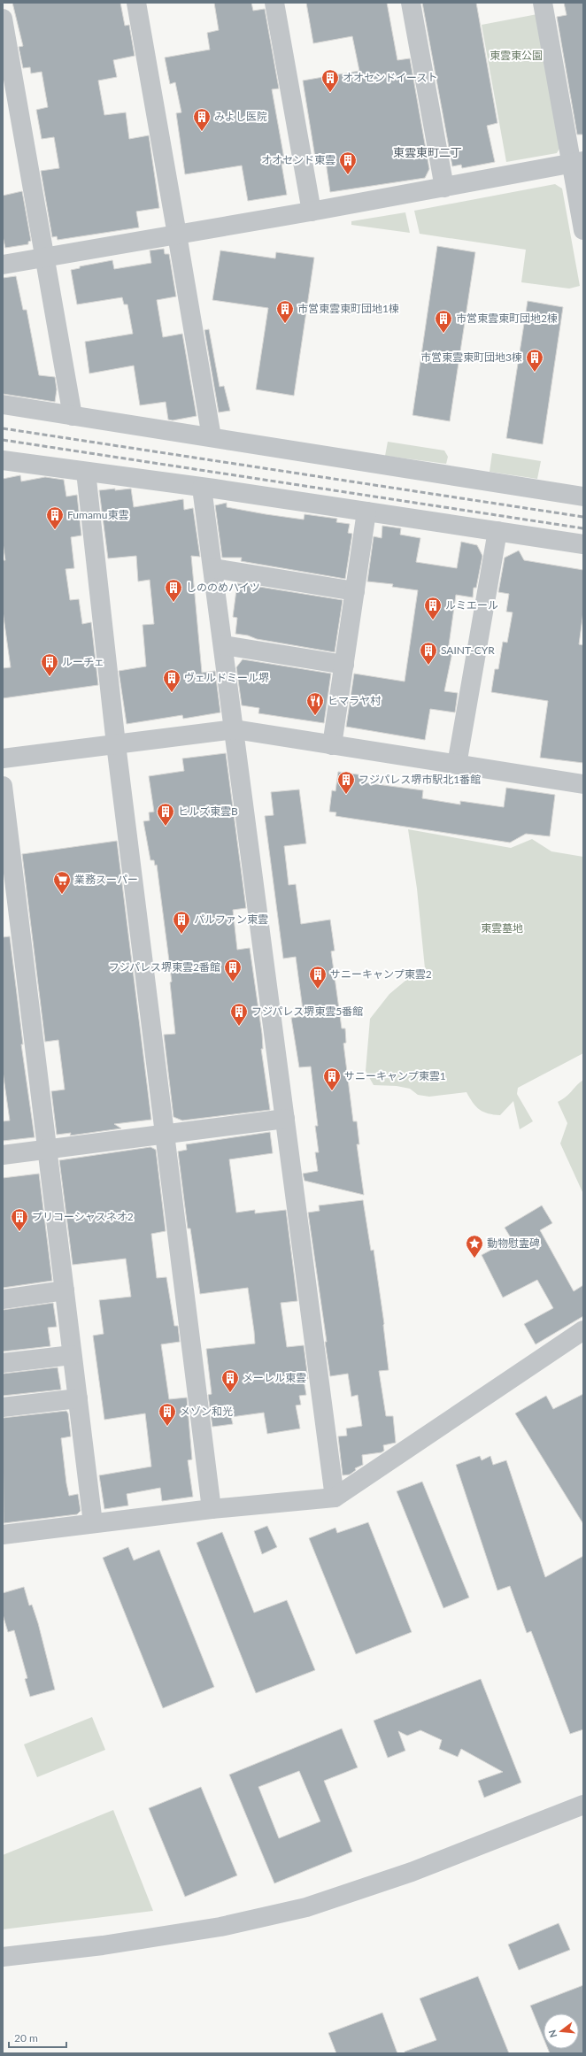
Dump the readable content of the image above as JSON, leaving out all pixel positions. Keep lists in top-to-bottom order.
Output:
{
  "districts": ["東雲東町二丁"],
  "parks": ["東雲東公園", "東雲墓地"],
  "places": {
    "building": [
      "オオセンドイースト",
      "みよし医院",
      "オオセンド東雲",
      "市営東雲東町団地1棟",
      "市営東雲東町団地2棟",
      "市営東雲東町団地3棟",
      "Fumamu東雲",
      "しののめハイツ",
      "ルミエール",
      "SAINT-CYR",
      "ルーチェ",
      "ヴェルドミール堺",
      "フジパレス堺市駅北1番館",
      "ヒルズ東雲B",
      "パルファン東雲",
      "フジパレス堺東雲2番館",
      "サニーキャンプ東雲2",
      "フジパレス堺東雲5番館",
      "サニーキャンプ東雲1",
      "プリコーシャスネオ2",
      "メーレル東雲",
      "メゾン和光"
    ],
    "restaurant": ["ヒマラヤ村"],
    "supermarket": ["業務スーパー"],
    "place": ["動物慰霊碑"]
  },
  "scale_bar": "20 m",
  "north": "left"
}
